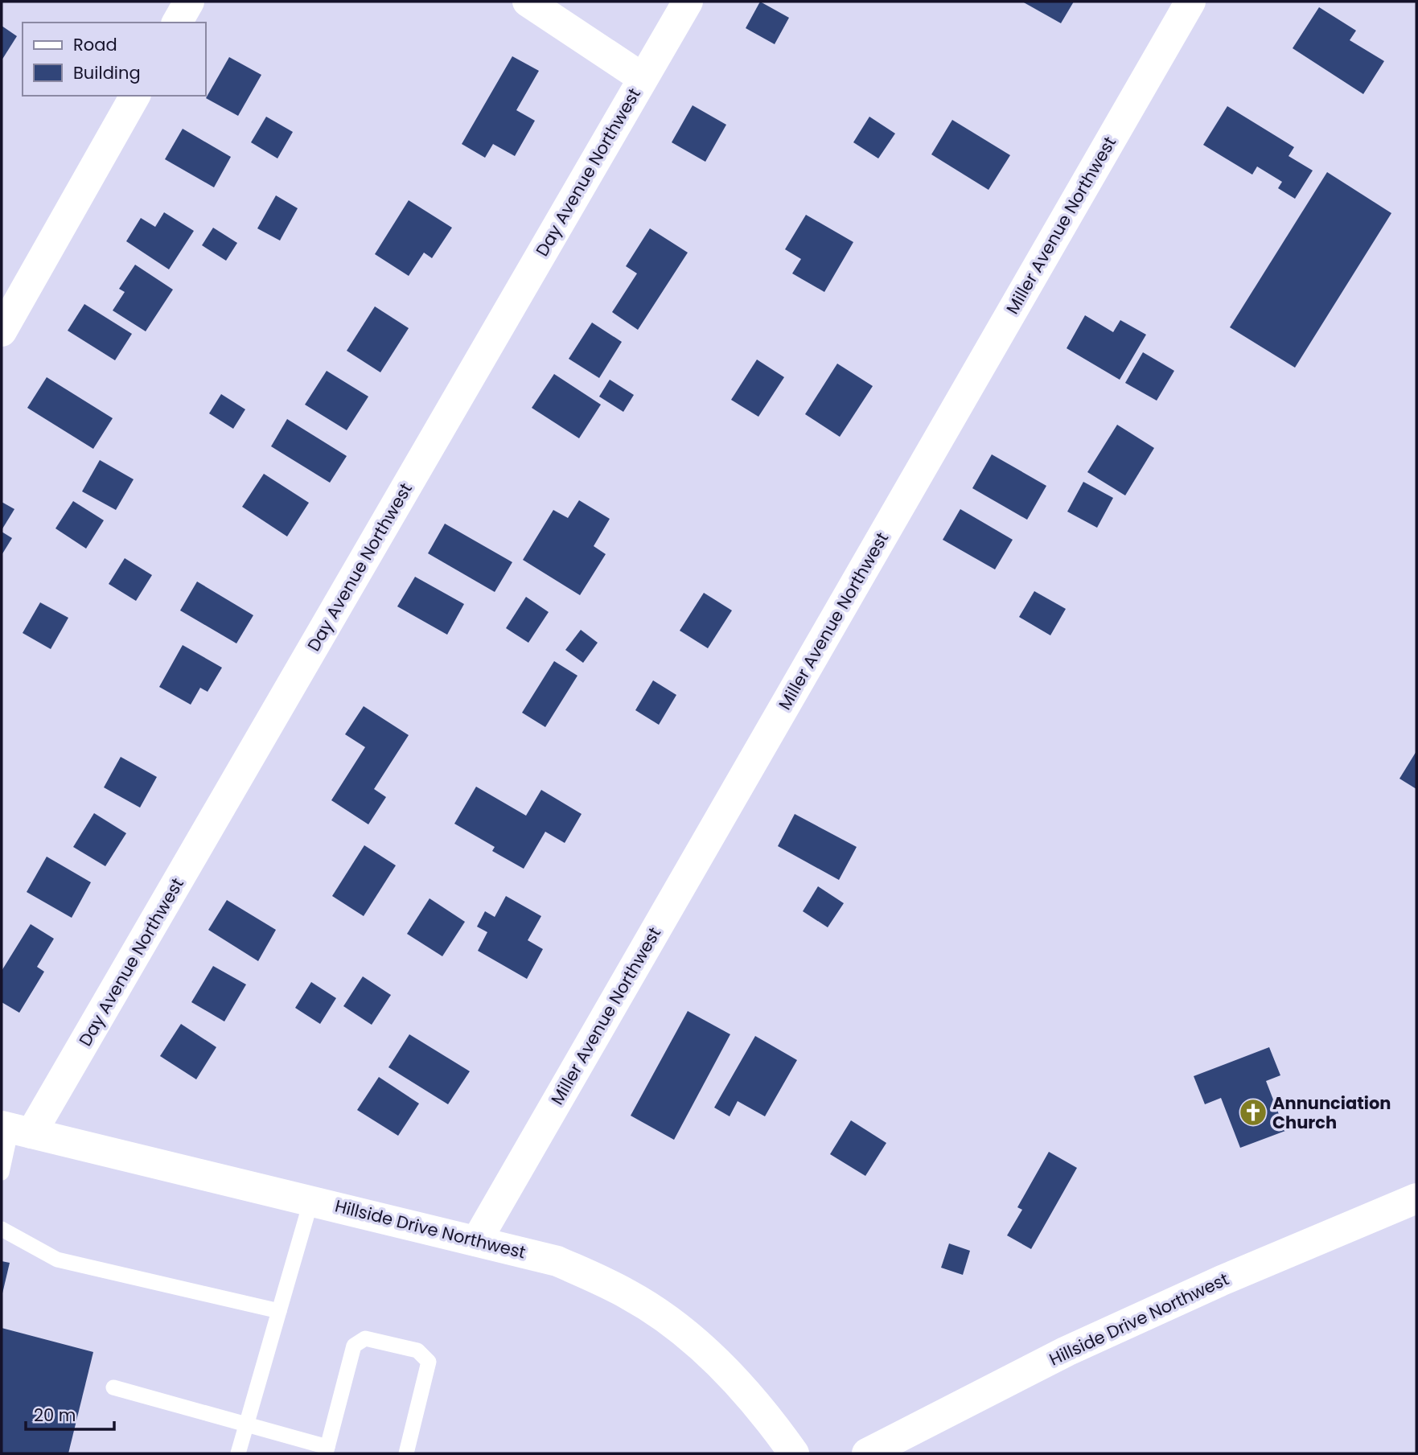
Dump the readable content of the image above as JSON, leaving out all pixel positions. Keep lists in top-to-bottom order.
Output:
{
  "streets": {
    "street": ["Day Avenue Northwest", "Miller Avenue Northwest", "Hillside Drive Northwest"]
  },
  "crossings": [
    ["Day Avenue Northwest", "Hillside Drive Northwest"],
    ["Miller Avenue Northwest", "Hillside Drive Northwest"]
  ],
  "places": {
    "church": ["Annunciation Church"]
  },
  "legend": ["Road", "Building"],
  "scale_bar": "20 m"
}
